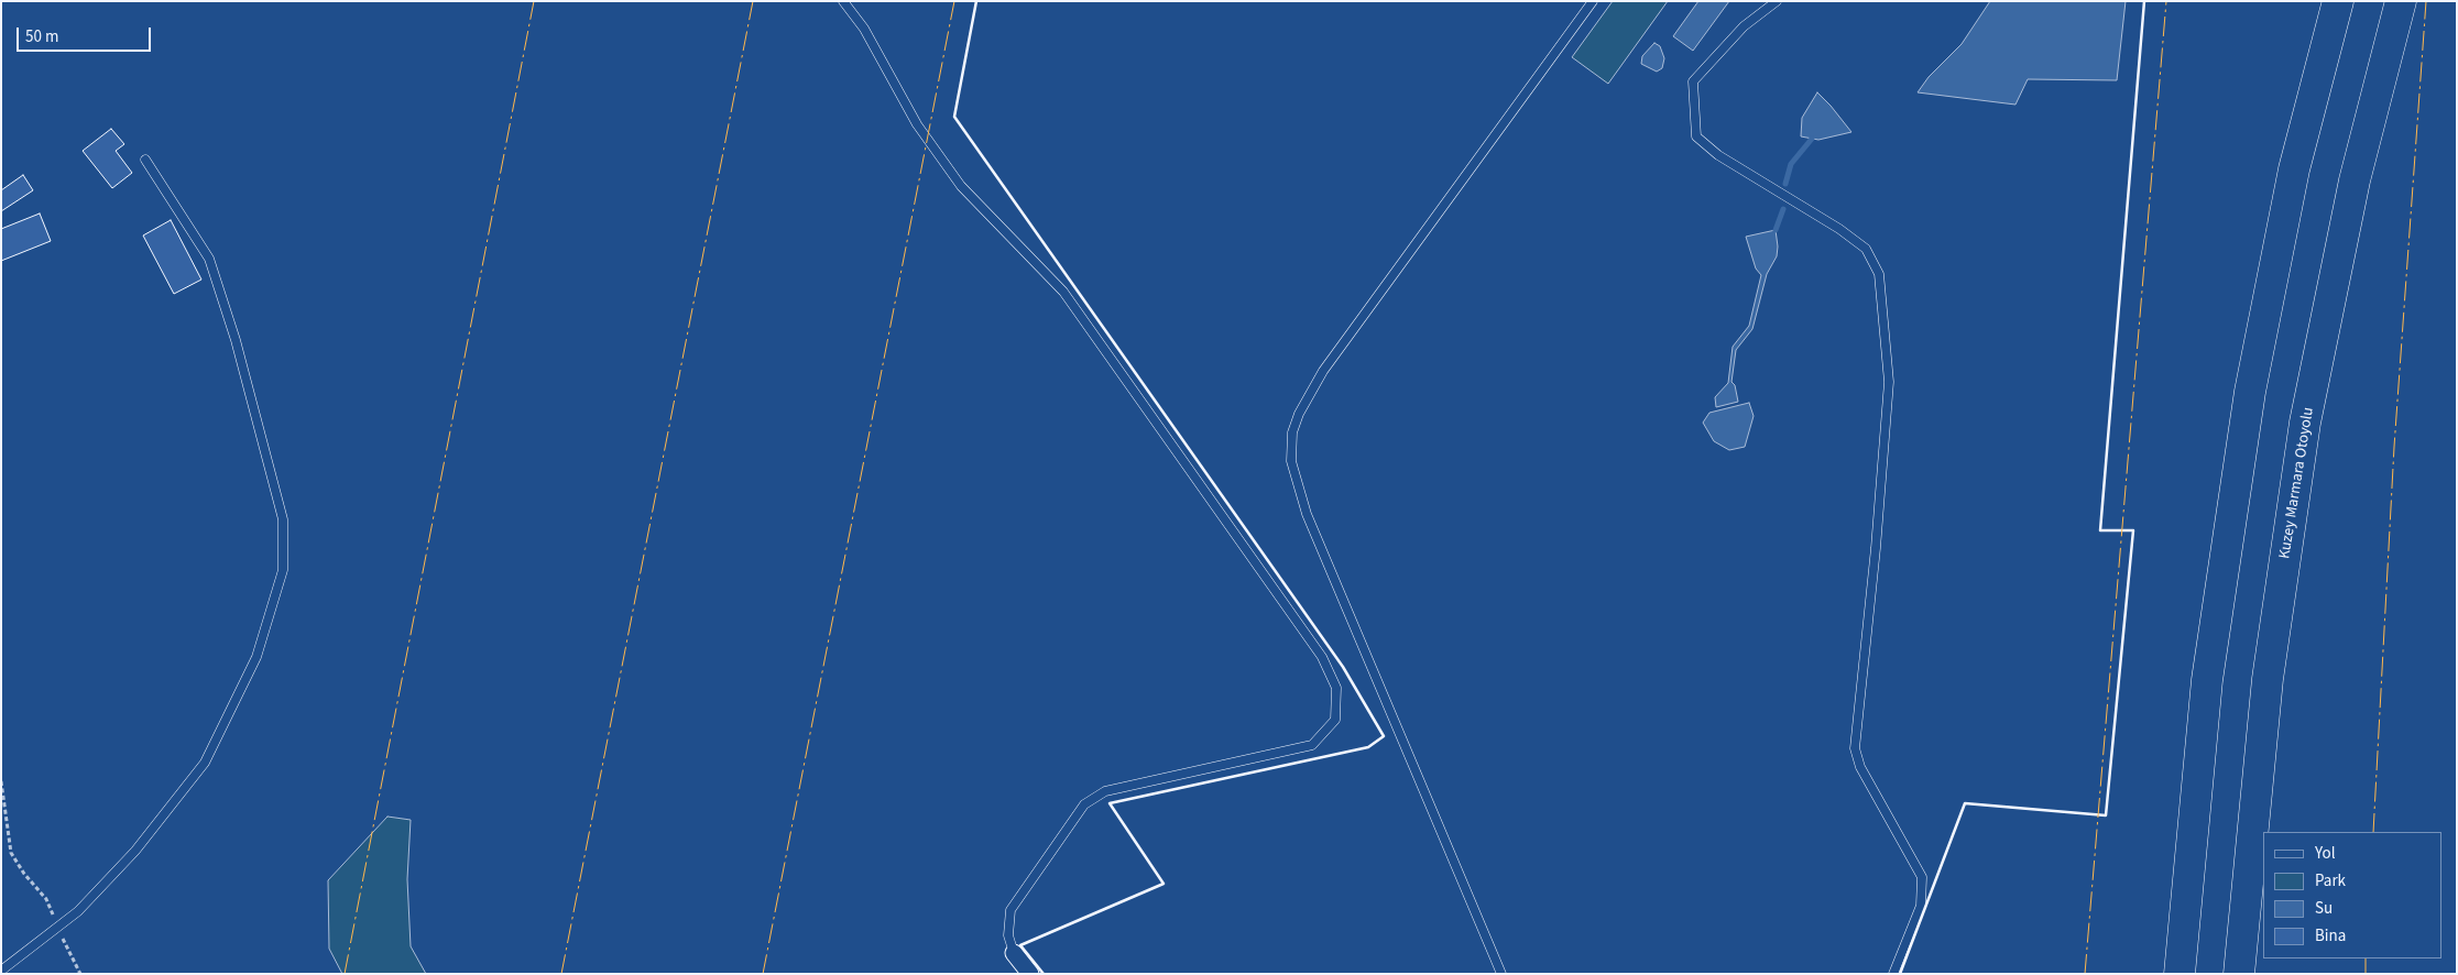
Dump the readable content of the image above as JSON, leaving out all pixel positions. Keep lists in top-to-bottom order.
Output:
{
  "streets": {
    "highway": ["Kuzey Marmara Otoyolu"]
  },
  "legend": [
    "Yol",
    "Park",
    "Su",
    "Bina"
  ],
  "scale_bar": "50 m"
}
